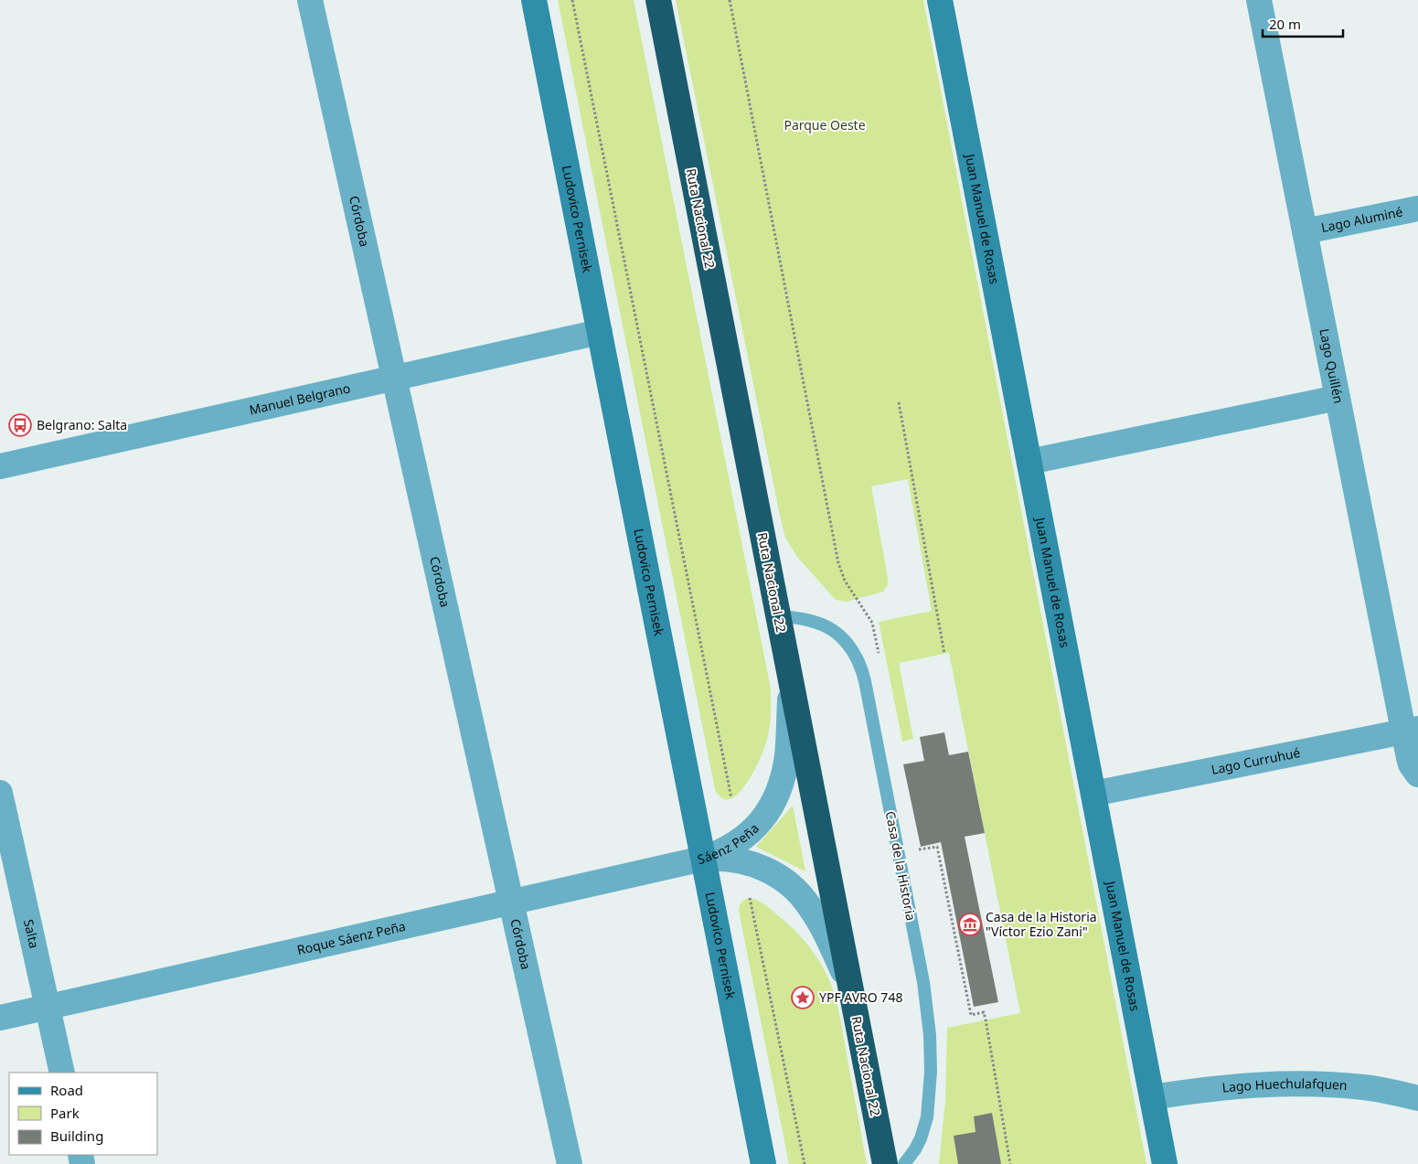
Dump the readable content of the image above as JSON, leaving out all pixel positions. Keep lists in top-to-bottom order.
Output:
{
  "streets": {
    "highway": ["Ruta Nacional 22"],
    "street": [
      "Ludovico Pernisek",
      "Juan Manuel de Rosas",
      "Lago Aluminé",
      "Córdoba",
      "Lago Quillén",
      "Manuel Belgrano",
      "Lago Curruhué",
      "Sáenz Peña",
      "Salta",
      "Roque Sáenz Peña",
      "Lago Huechulafquen"
    ],
    "lane": ["Casa de la Historia"]
  },
  "crossings": [
    ["Ludovico Pernisek", "Manuel Belgrano"],
    ["Ludovico Pernisek", "Sáenz Peña"],
    ["Ludovico Pernisek", "Roque Sáenz Peña"],
    ["Ruta Nacional 22", "Sáenz Peña"],
    ["Ruta Nacional 22", "Casa de la Historia"],
    ["Juan Manuel de Rosas", "Lago Curruhué"],
    ["Juan Manuel de Rosas", "Lago Huechulafquen"],
    ["Lago Aluminé", "Lago Quillén"],
    ["Córdoba", "Manuel Belgrano"],
    ["Córdoba", "Roque Sáenz Peña"],
    ["Lago Quillén", "Lago Curruhué"],
    ["Sáenz Peña", "Roque Sáenz Peña"],
    ["Salta", "Roque Sáenz Peña"]
  ],
  "parks": ["Parque Oeste"],
  "places": {
    "bus stop": ["Belgrano: Salta"],
    "museum": ["Casa de la Historia \"Víctor Ezio Zani\""],
    "place": ["YPF AVRO 748"]
  },
  "legend": ["Road", "Park", "Building"],
  "scale_bar": "20 m"
}
